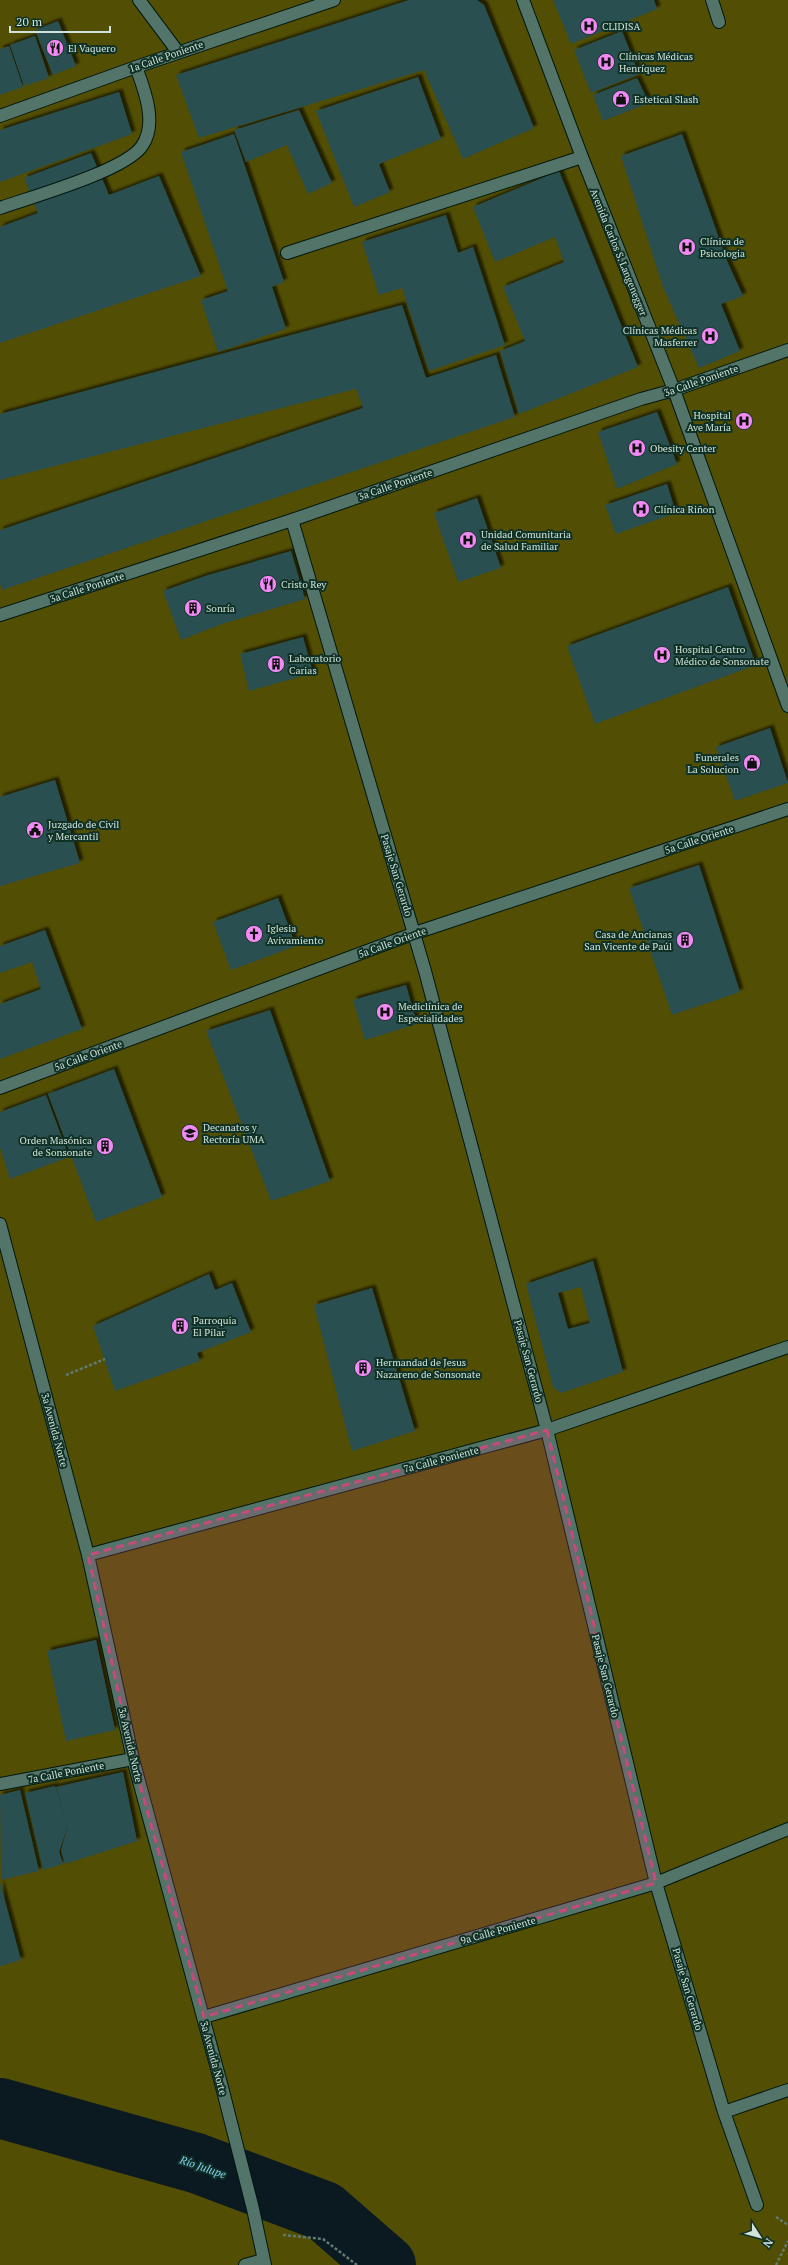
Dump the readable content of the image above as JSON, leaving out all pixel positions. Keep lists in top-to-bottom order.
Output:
{
  "streets": {
    "street": [
      "1a Calle Poniente",
      "Avenida Carlos S. Langenegger",
      "3a Calle Poniente",
      "5a Calle Oriente",
      "Pasaje San Gerardo",
      "3a Avenida Norte",
      "7a Calle Poniente",
      "9a Calle Poniente"
    ]
  },
  "crossings": [
    ["Avenida Carlos S. Langenegger", "3a Calle Poniente"],
    ["3a Calle Poniente", "Pasaje San Gerardo"],
    ["5a Calle Oriente", "Pasaje San Gerardo"],
    ["Pasaje San Gerardo", "7a Calle Poniente"],
    ["Pasaje San Gerardo", "9a Calle Poniente"],
    ["3a Avenida Norte", "7a Calle Poniente"],
    ["3a Avenida Norte", "9a Calle Poniente"]
  ],
  "water": ["Río Julupe"],
  "places": {
    "hospital": [
      "CLIDISA",
      "Clínicas Médicas Henríquez",
      "Clínica de Psicologia",
      "Clínicas Médicas Masferrer",
      "Hospital Ave María",
      "Obesity Center",
      "Clínica Riñon",
      "Unidad Comunitaria de Salud Familiar",
      "Hospital Centro Médico de Sonsonate",
      "Mediclínica de Especialidades"
    ],
    "restaurant": ["El Vaquero", "Cristo Rey"],
    "shop": ["Estetical Slash", "Funerales La Solucion"],
    "building": [
      "Sonría",
      "Laboratorio Carias",
      "Casa de Ancianas San Vicente de Paúl",
      "Orden Masónica de Sonsonate",
      "Parroquia El Pilar",
      "Hermandad de Jesus Nazareno de Sonsonate"
    ],
    "public building": ["Juzgado de Civil y Mercantil"],
    "church": ["Iglesia Avivamiento"],
    "school or university": ["Decanatos y Rectoría UMA"]
  },
  "scale_bar": "20 m",
  "north": "bottom right"
}
